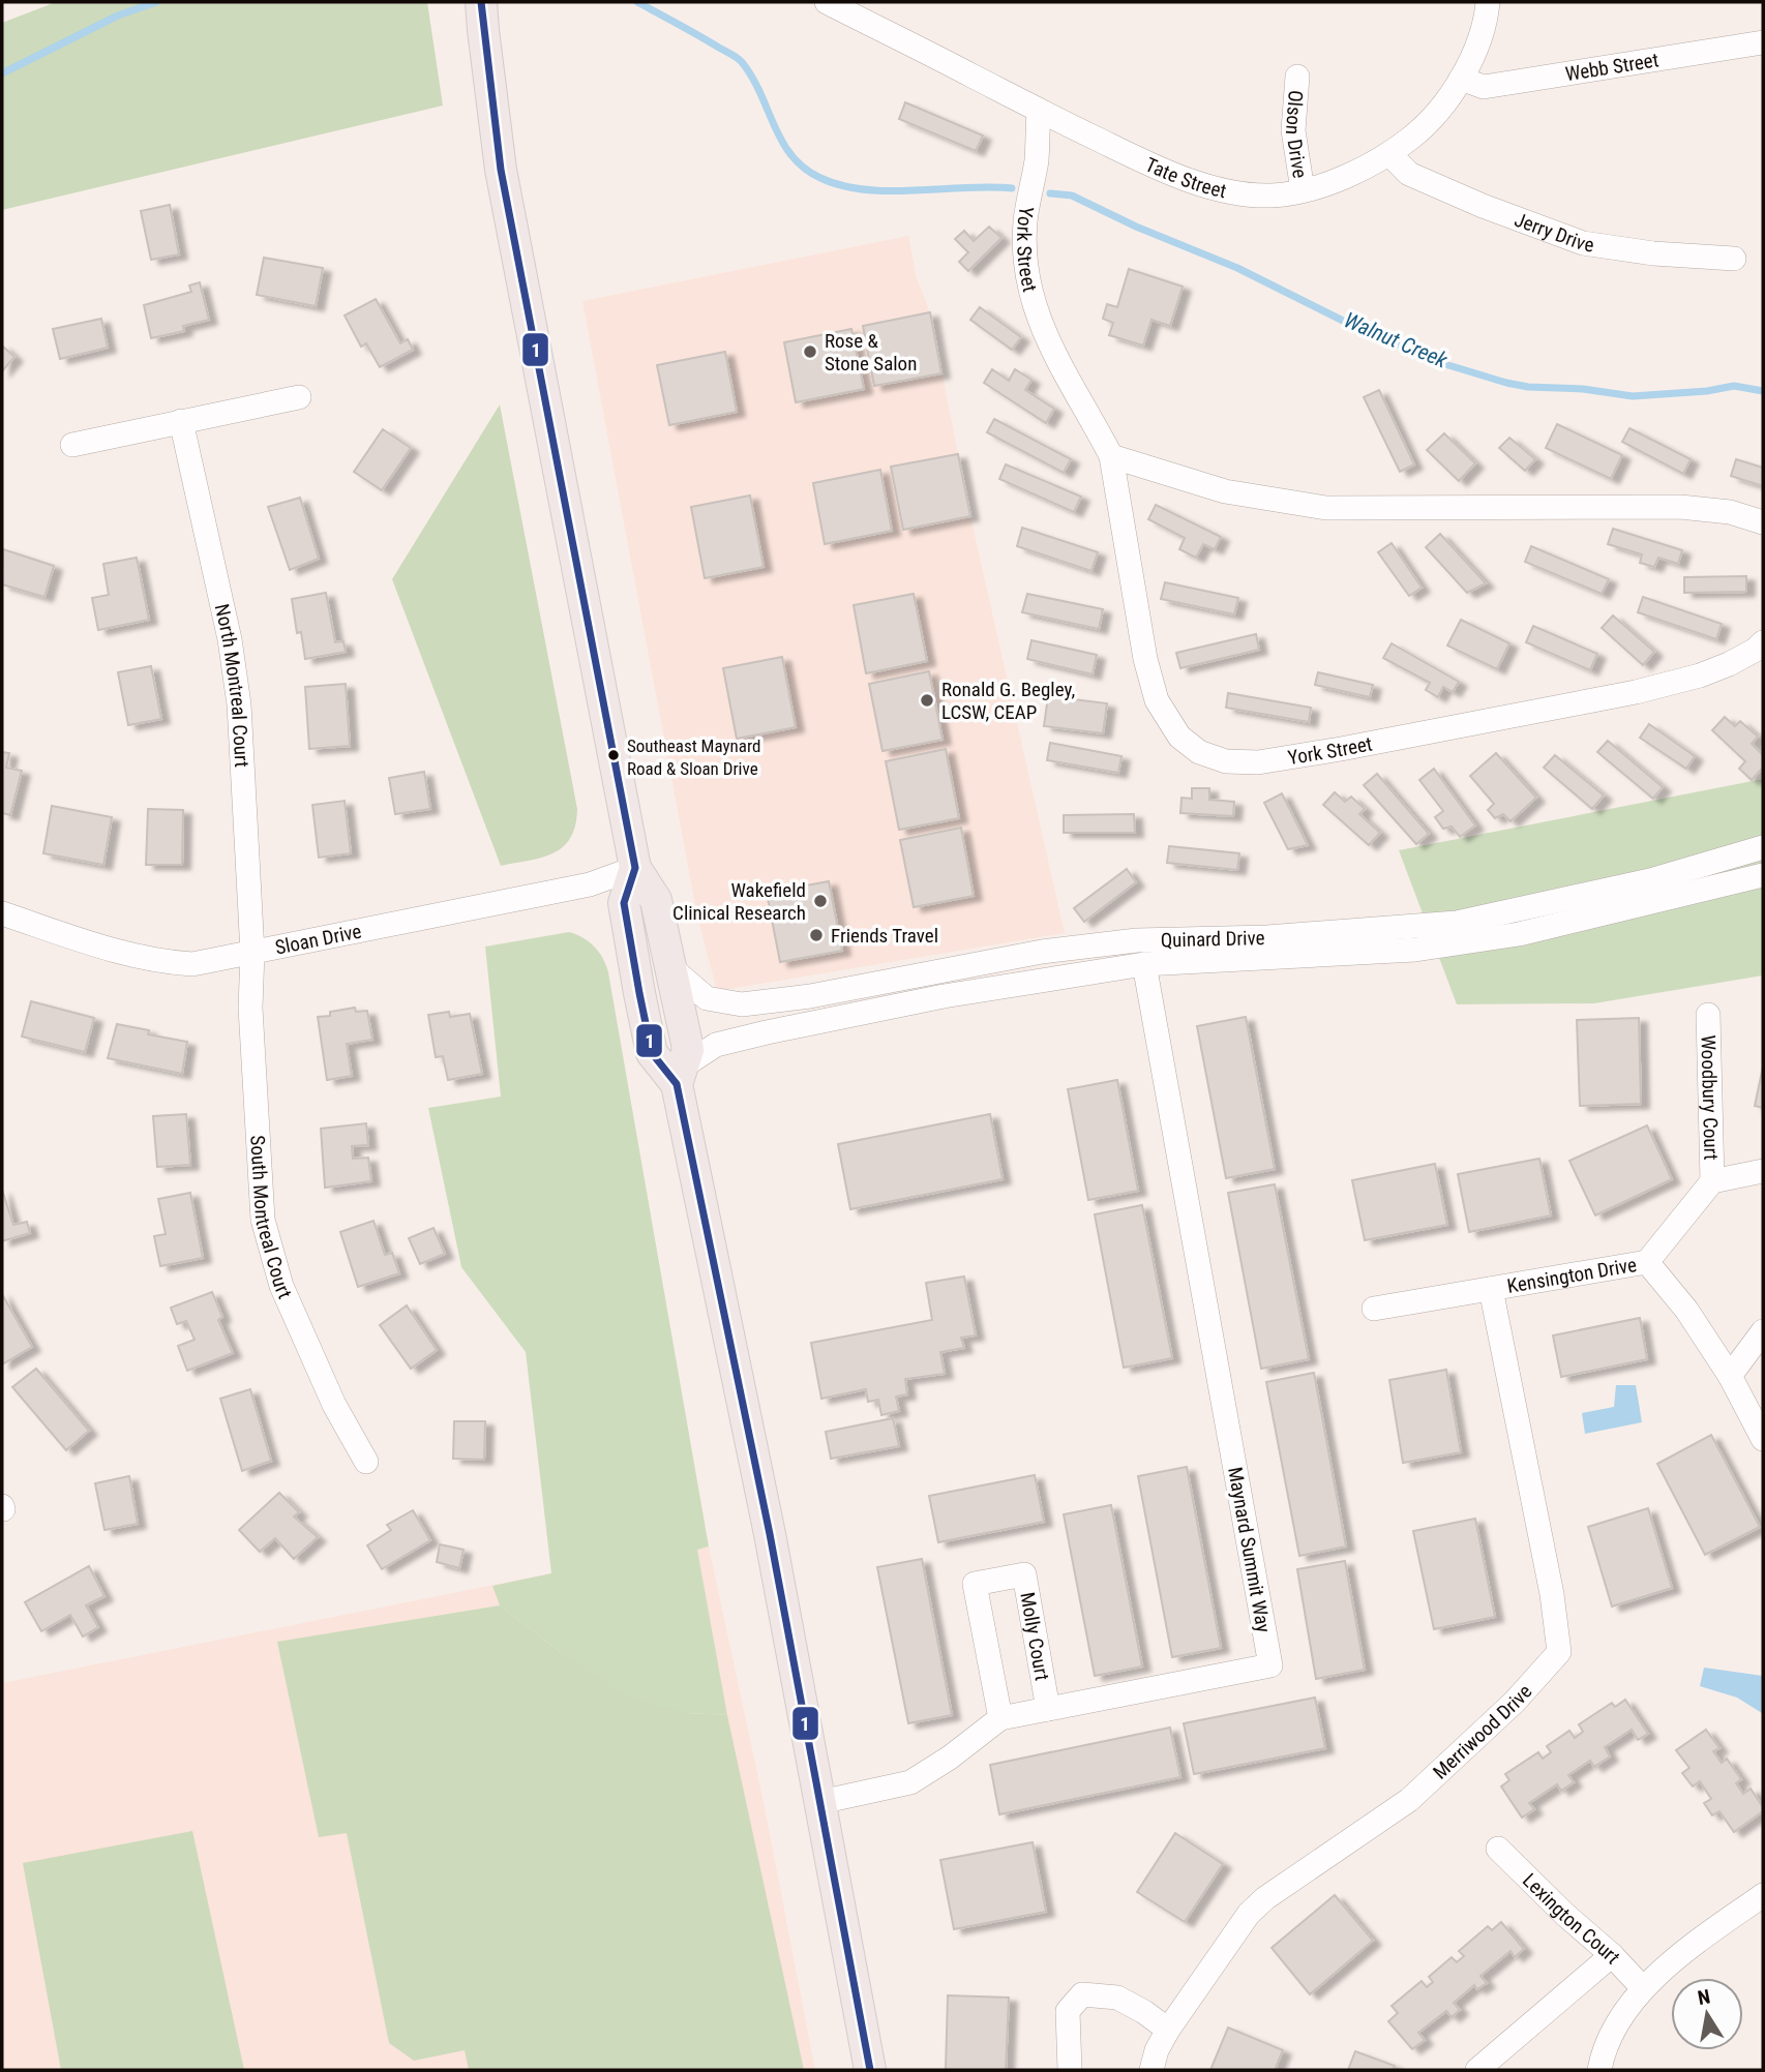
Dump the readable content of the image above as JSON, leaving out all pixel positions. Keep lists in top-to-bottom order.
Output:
{
  "streets": {
    "street": [
      "Webb Street",
      "Olson Drive",
      "Tate Street",
      "Jerry Drive",
      "York Street",
      "North Montreal Court",
      "Quinard Drive",
      "Sloan Drive",
      "Woodbury Court",
      "South Montreal Court",
      "Kensington Drive",
      "Maynard Summit Way",
      "Molly Court",
      "Merriwood Drive",
      "Lexington Court"
    ]
  },
  "crossings": [
    ["Webb Street", "Tate Street"],
    ["Olson Drive", "Tate Street"],
    ["Tate Street", "Jerry Drive"],
    ["Tate Street", "York Street"],
    ["North Montreal Court", "Sloan Drive"],
    ["North Montreal Court", "South Montreal Court"],
    ["Quinard Drive", "Maynard Summit Way"],
    ["Sloan Drive", "South Montreal Court"],
    ["Kensington Drive", "Merriwood Drive"],
    ["Maynard Summit Way", "Molly Court"]
  ],
  "water": ["Walnut Creek"],
  "places": [
    "Rose & Stone Salon",
    "Ronald G. Begley, LCSW, CEAP",
    "Southeast Maynard Road & Sloan Drive",
    "Wakefield Clinical Research",
    "Friends Travel"
  ],
  "lines": ["transit line 1"],
  "north": "top"
}
